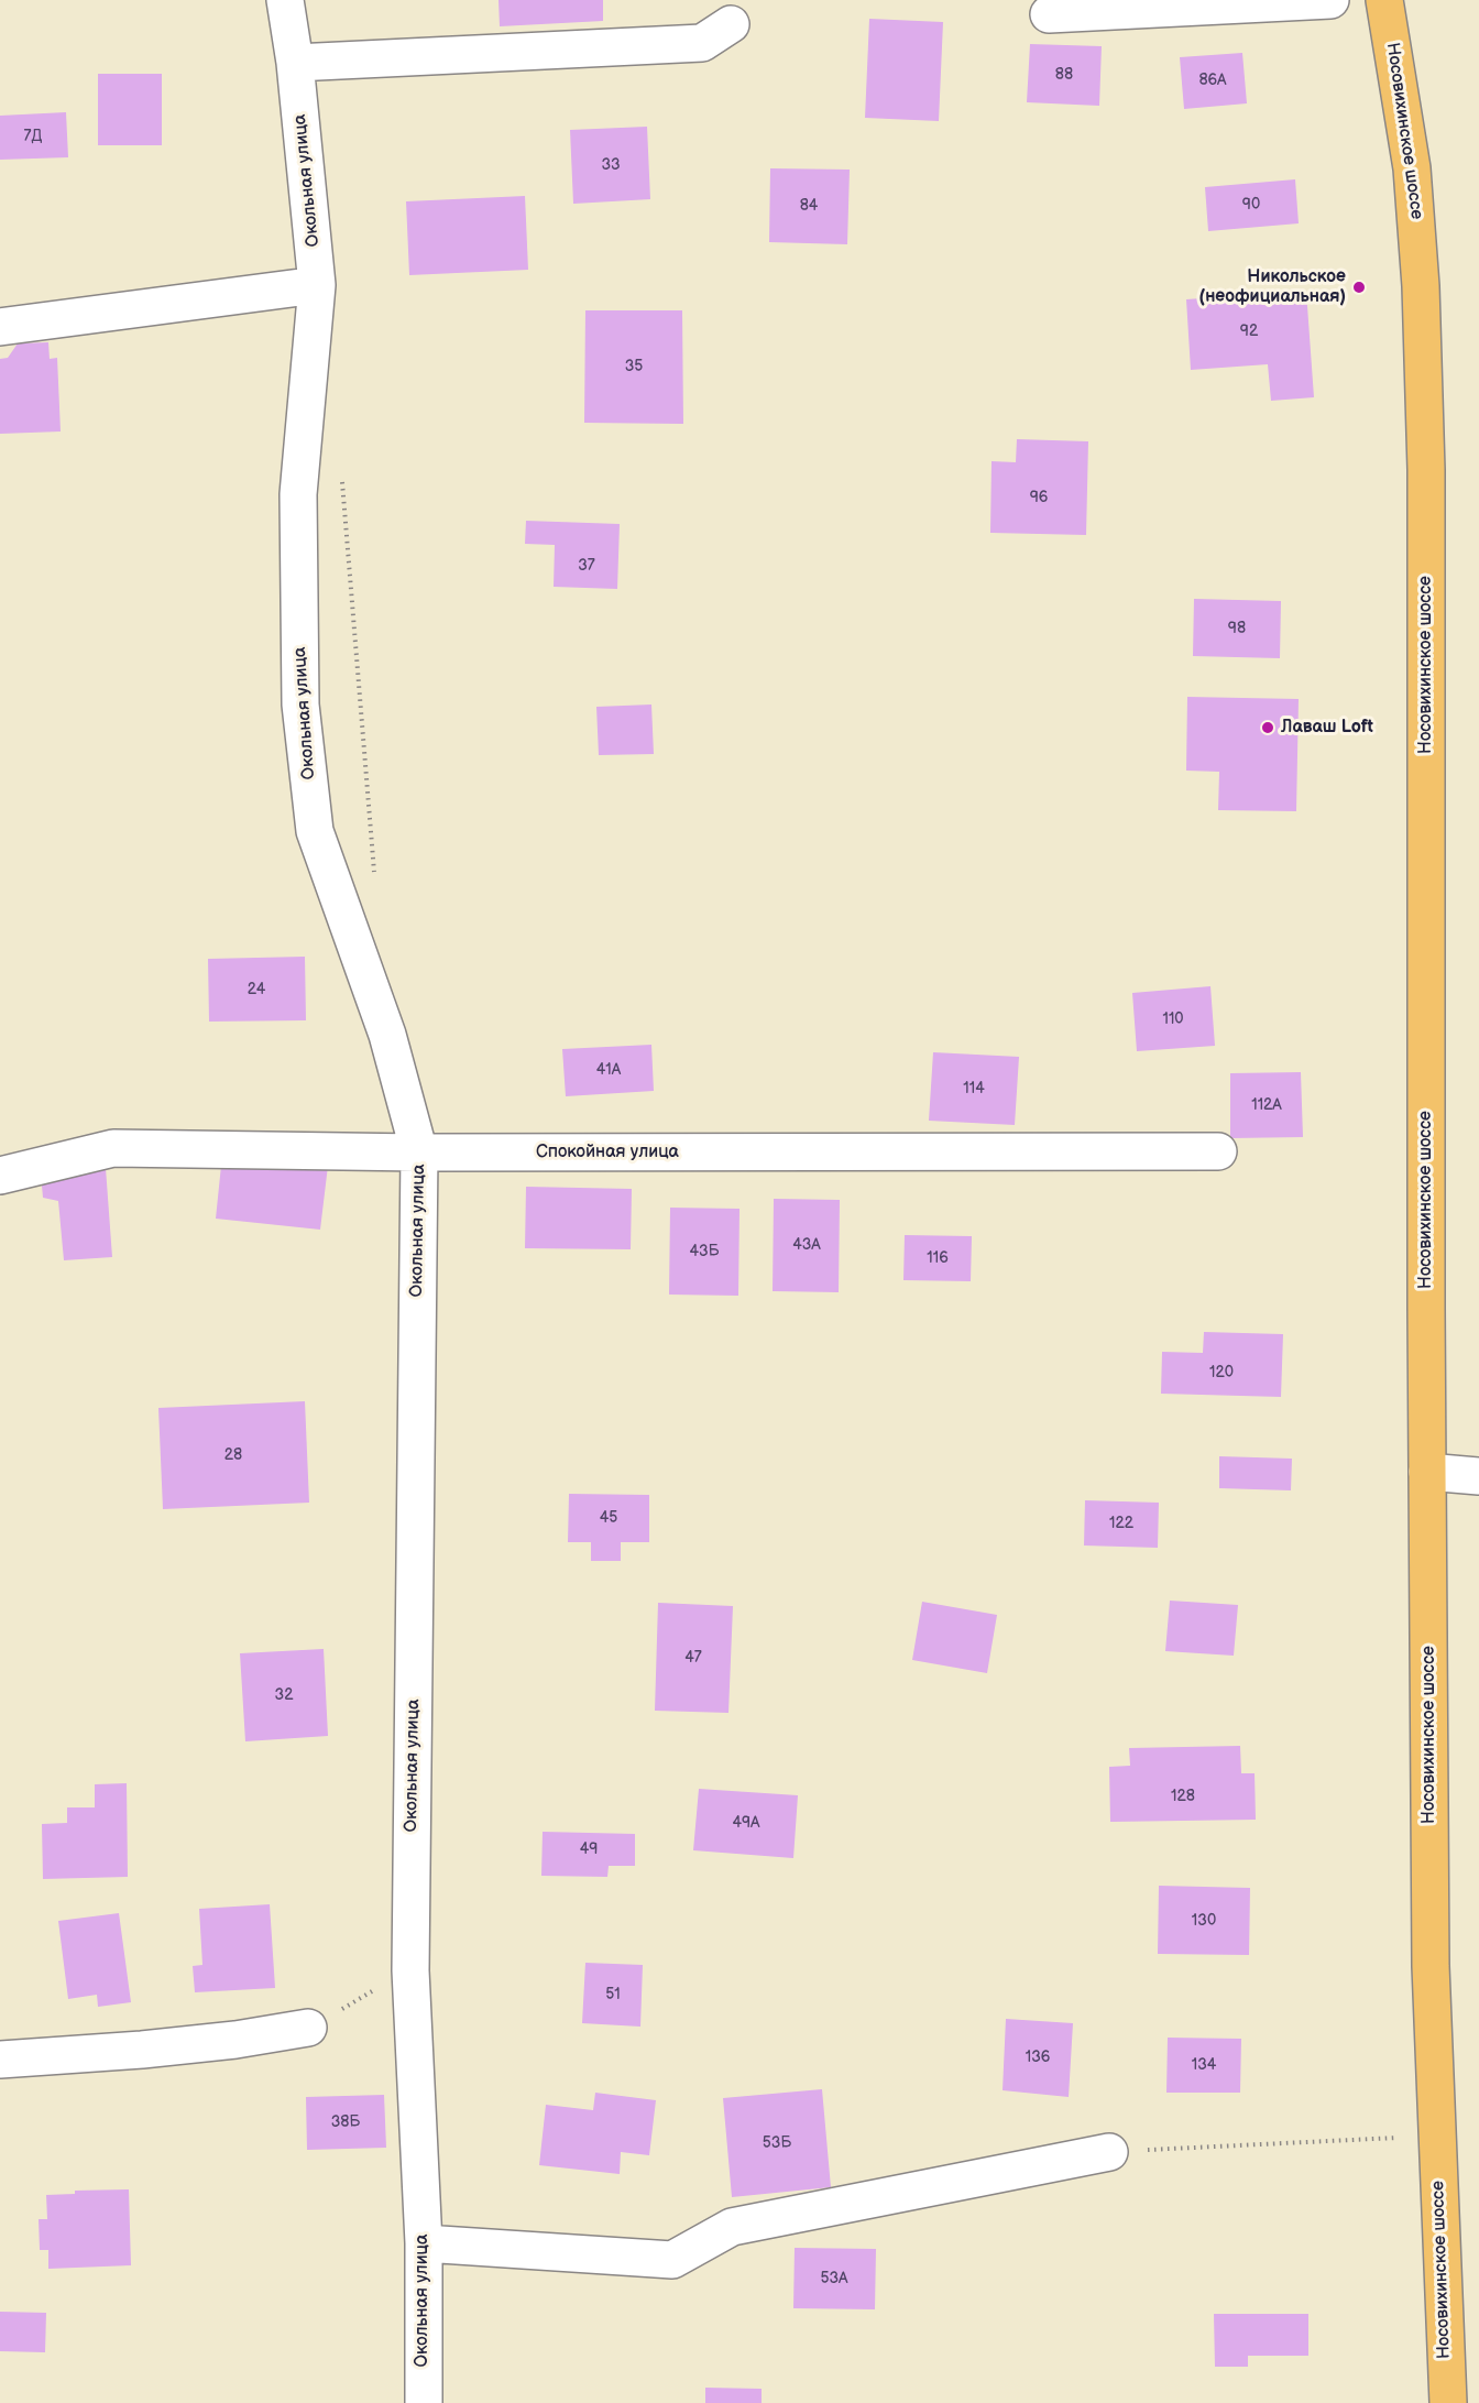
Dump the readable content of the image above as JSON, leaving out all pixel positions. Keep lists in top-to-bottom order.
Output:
{
  "streets": {
    "main road": ["Носовихинское шоссе"],
    "street": ["Окольная улица", "Спокойная улица"]
  },
  "crossings": [
    ["Окольная улица", "Спокойная улица"]
  ],
  "places": ["Никольское (неофициальная)", "Лаваш Loft"],
  "house_numbers": [
    "88",
    "86А",
    "7Д",
    "33",
    "90",
    "84",
    "92",
    "35",
    "96",
    "37",
    "98",
    "24",
    "110",
    "41А",
    "114",
    "112А",
    "43А",
    "43Б",
    "116",
    "120",
    "28",
    "45",
    "122",
    "47",
    "32",
    "128",
    "49А",
    "49",
    "130",
    "51",
    "136",
    "134",
    "38Б",
    "53Б",
    "53А"
  ]
}
